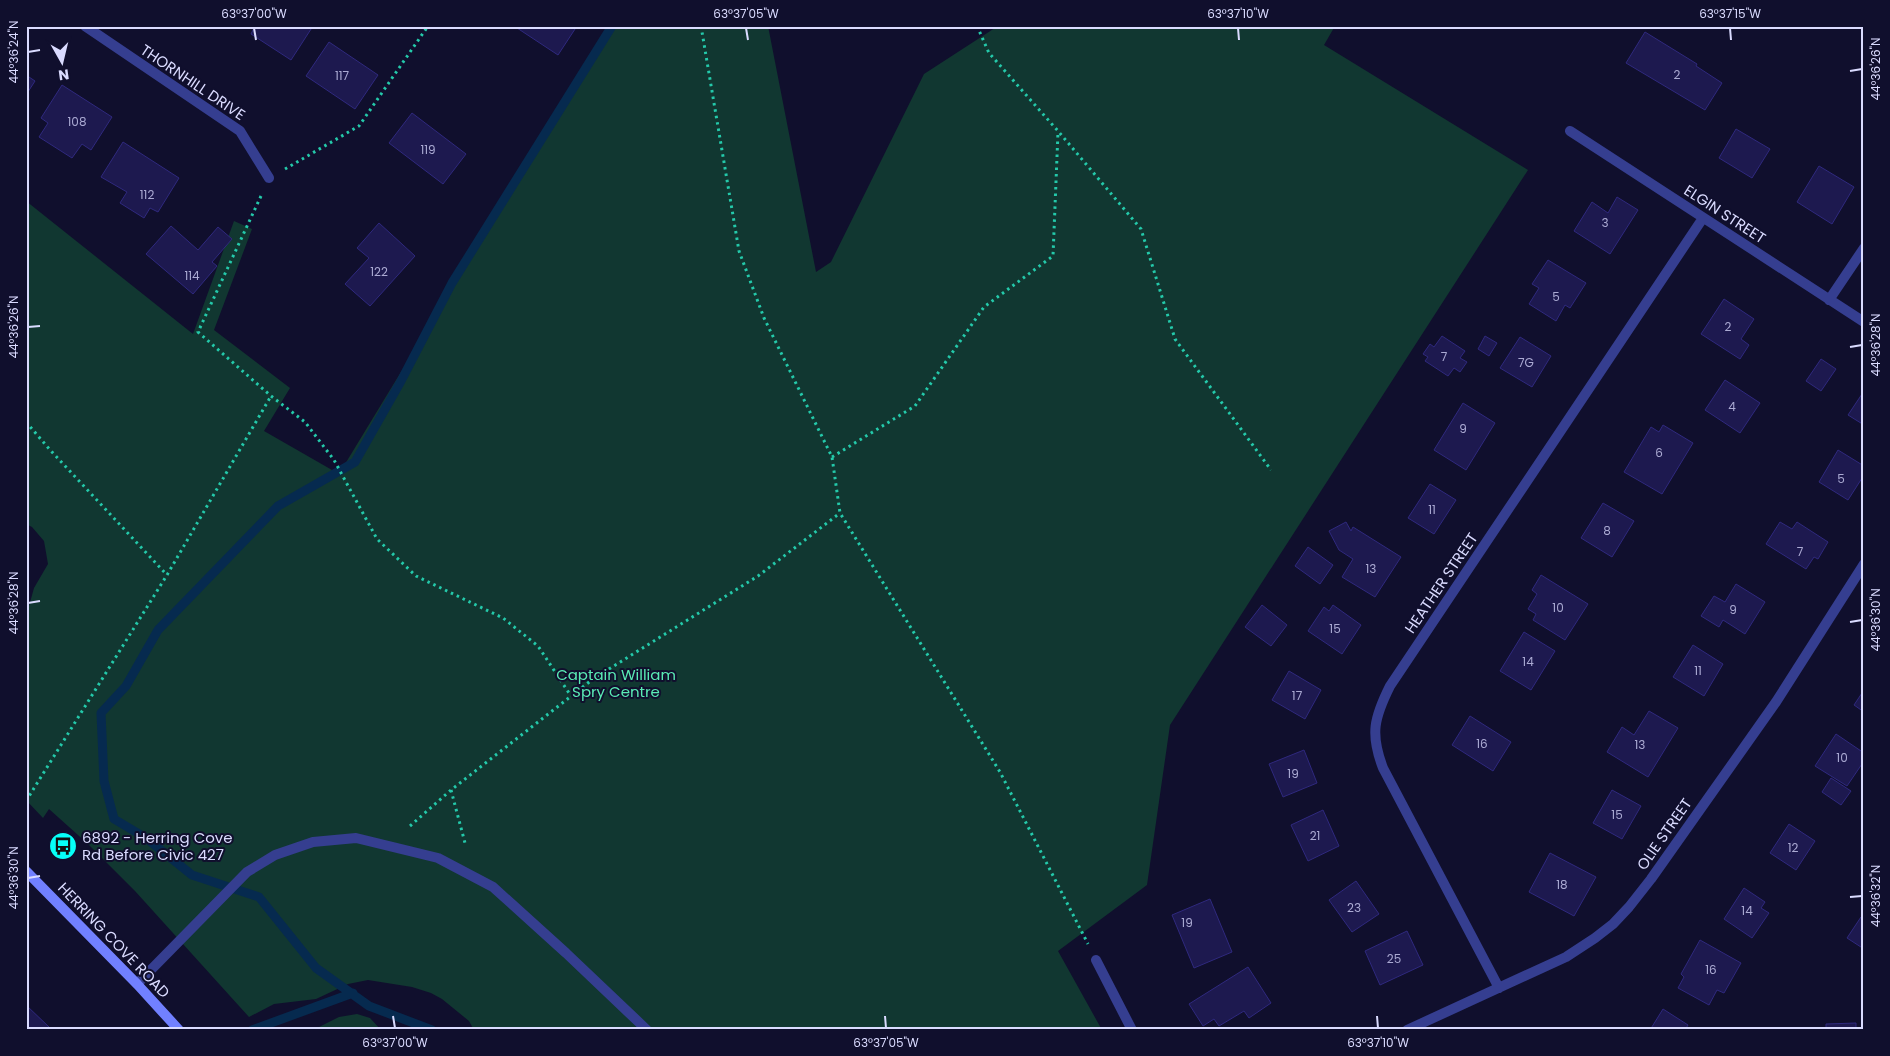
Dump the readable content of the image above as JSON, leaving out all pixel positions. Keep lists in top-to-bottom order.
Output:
{
  "streets": {
    "main road": ["HERRING COVE ROAD"],
    "street": [
      "THORNHILL DRIVE",
      "ELGIN STREET",
      "HEATHER STREET",
      "OLIE STREET"
    ]
  },
  "crossings": [
    ["ELGIN STREET", "HEATHER STREET"],
    ["HEATHER STREET", "OLIE STREET"]
  ],
  "parks": ["Captain William Spry Centre"],
  "places": {
    "bus stop": ["6892 - Herring Cove Rd Before Civic 427"]
  },
  "house_numbers": [
    "2",
    "117",
    "108",
    "119",
    "112",
    "3",
    "122",
    "114",
    "5",
    "2",
    "7",
    "7G",
    "4",
    "9",
    "6",
    "5",
    "11",
    "8",
    "7",
    "13",
    "10",
    "9",
    "15",
    "14",
    "11",
    "17",
    "16",
    "13",
    "10",
    "19",
    "15",
    "21",
    "12",
    "18",
    "23",
    "14",
    "19",
    "25",
    "16"
  ],
  "north": "bottom",
  "coordinates": [
    "63°37'00\"W",
    "63°37'05\"W",
    "63°37'10\"W",
    "63°37'15\"W",
    "44°36'24\"N",
    "44°36'26\"N",
    "44°36'28\"N",
    "44°36'30\"N",
    "44°36'32\"N"
  ]
}
